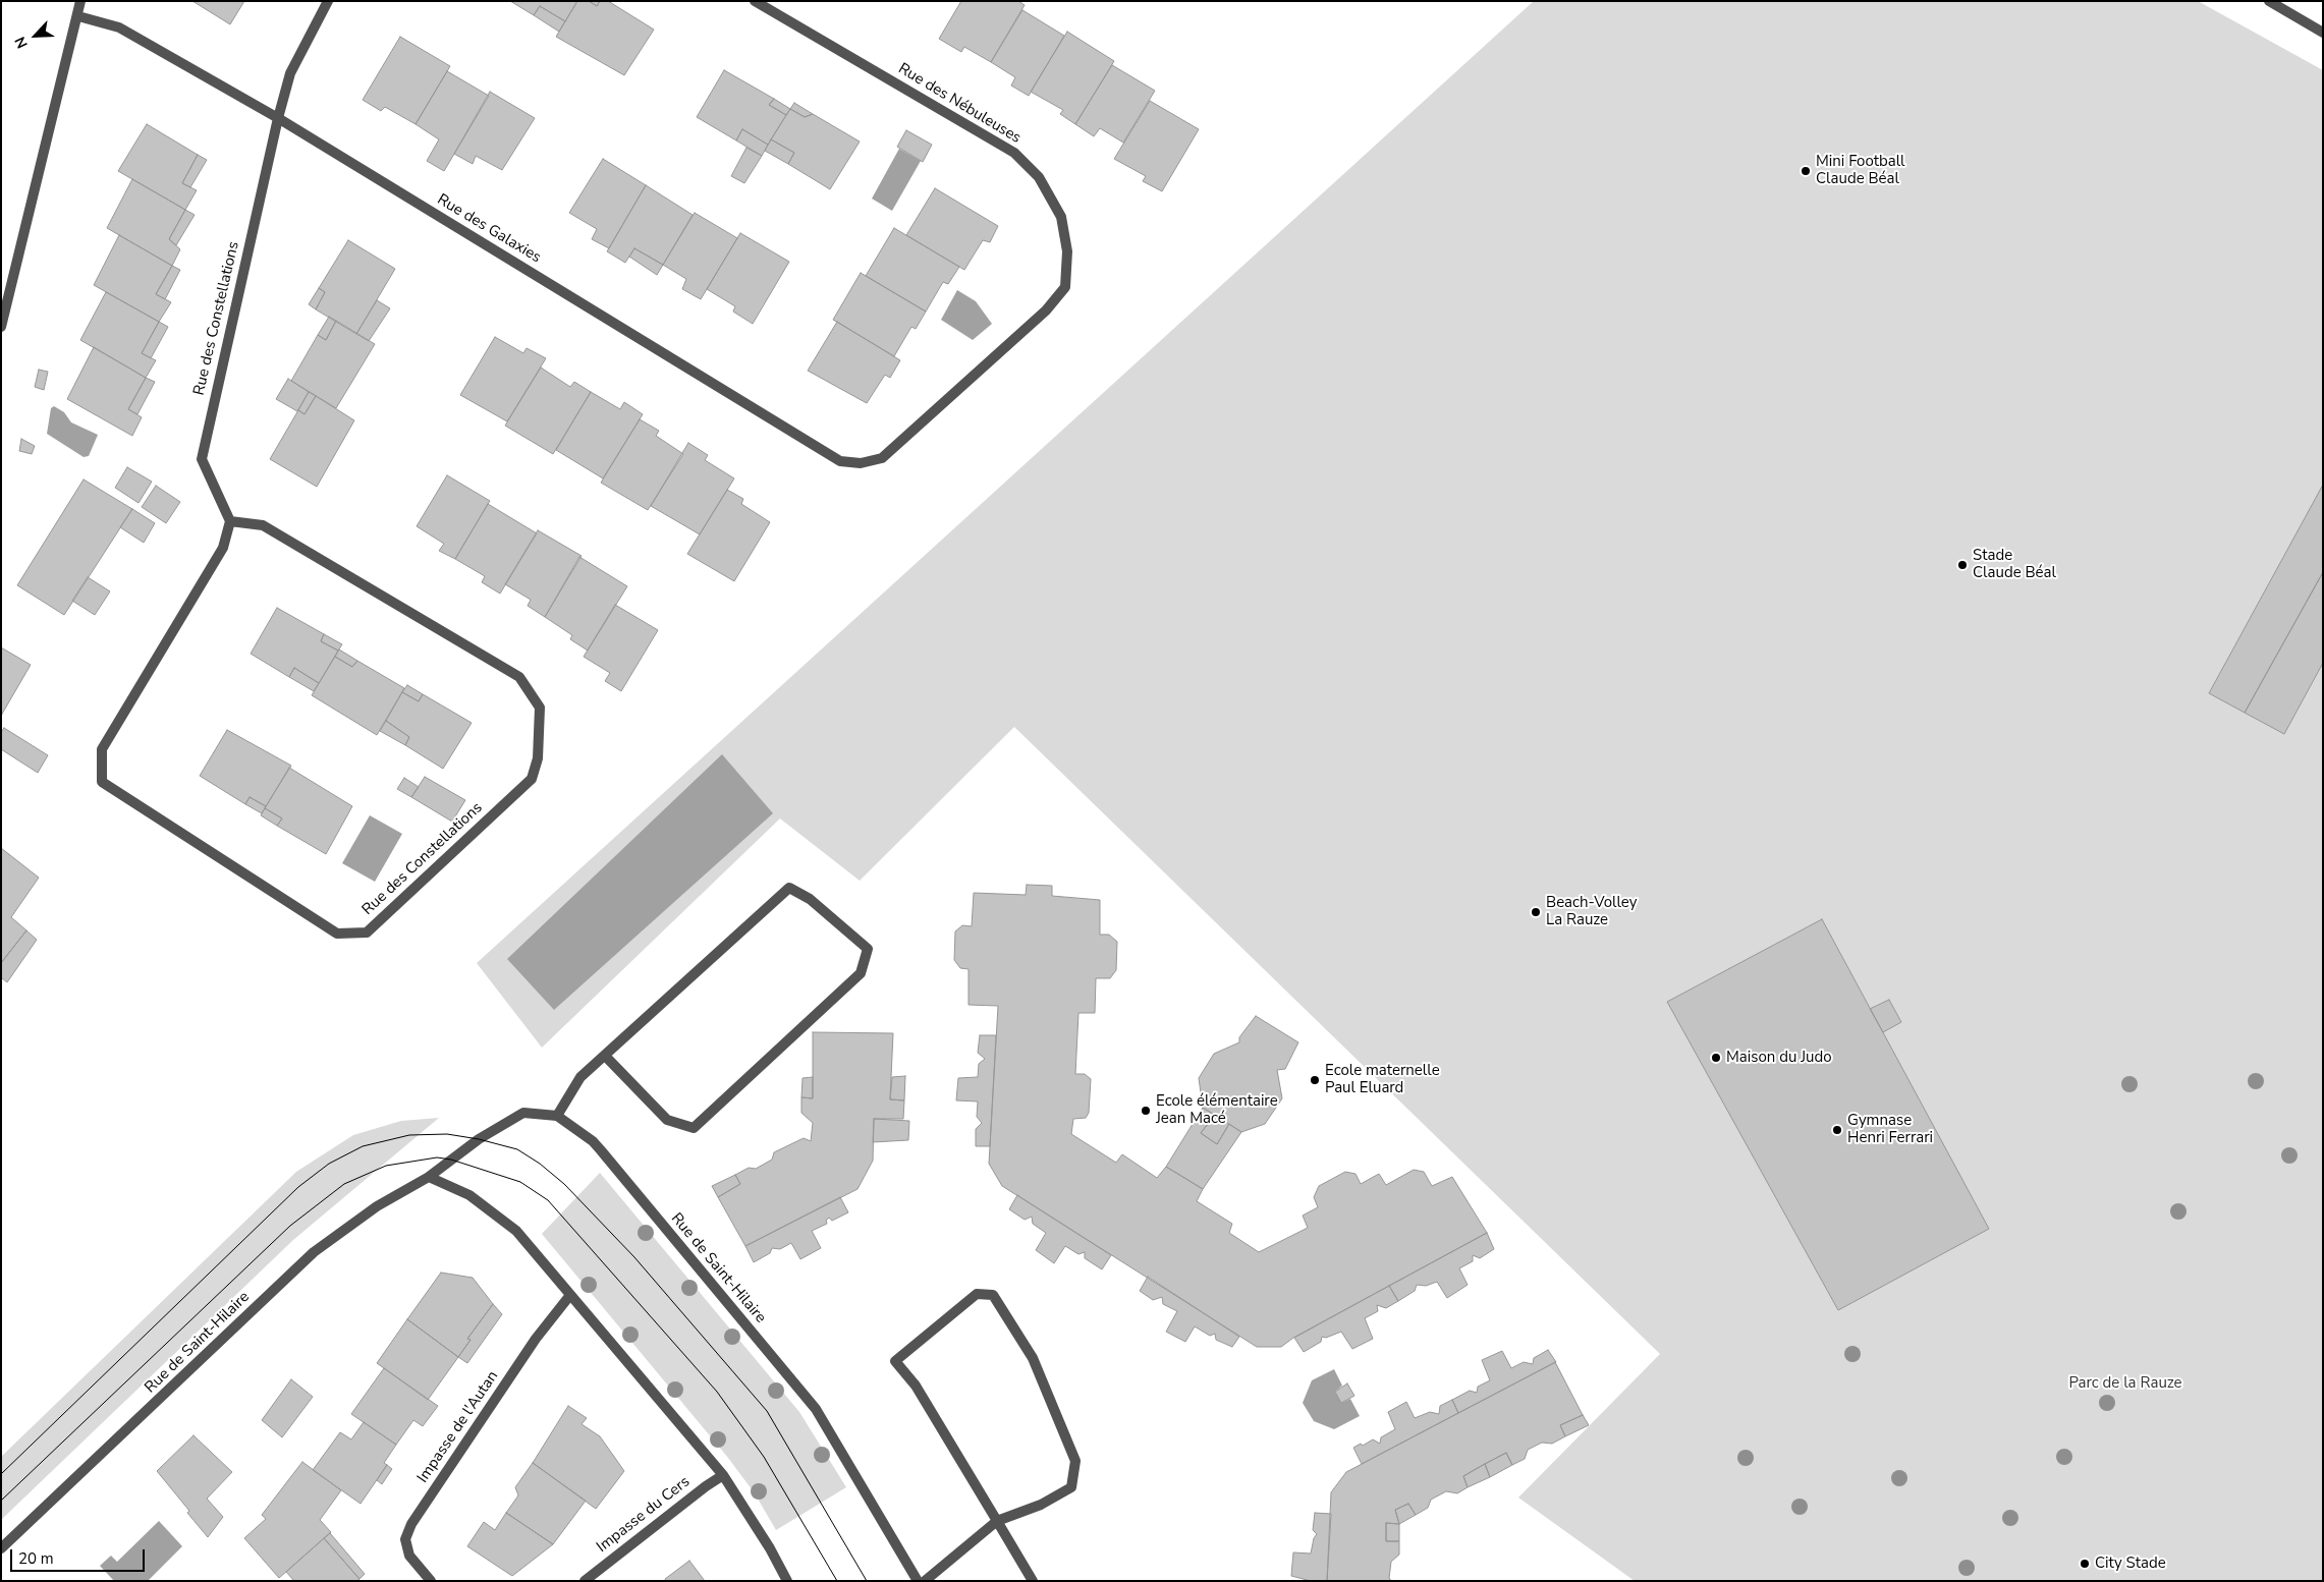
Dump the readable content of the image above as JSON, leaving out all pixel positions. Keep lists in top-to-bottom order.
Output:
{
  "streets": {
    "street": [
      "Rue des Nébuleuses",
      "Rue des Galaxies",
      "Rue des Constellations",
      "Rue de Saint-Hilaire",
      "Impasse de l'Autan",
      "Impasse du Cers"
    ]
  },
  "crossings": [
    ["Rue des Nébuleuses", "Rue des Galaxies"],
    ["Rue des Galaxies", "Rue des Constellations"]
  ],
  "parks": ["Parc de la Rauze"],
  "places": [
    "Mini Football Claude Béal",
    "Stade Claude Béal",
    "Beach-Volley La Rauze",
    "Maison du Judo",
    "Ecole maternelle Paul Eluard",
    "Ecole élémentaire Jean Macé",
    "Gymnase Henri Ferrari",
    "City Stade"
  ],
  "scale_bar": "20 m",
  "north": "bottom left"
}
